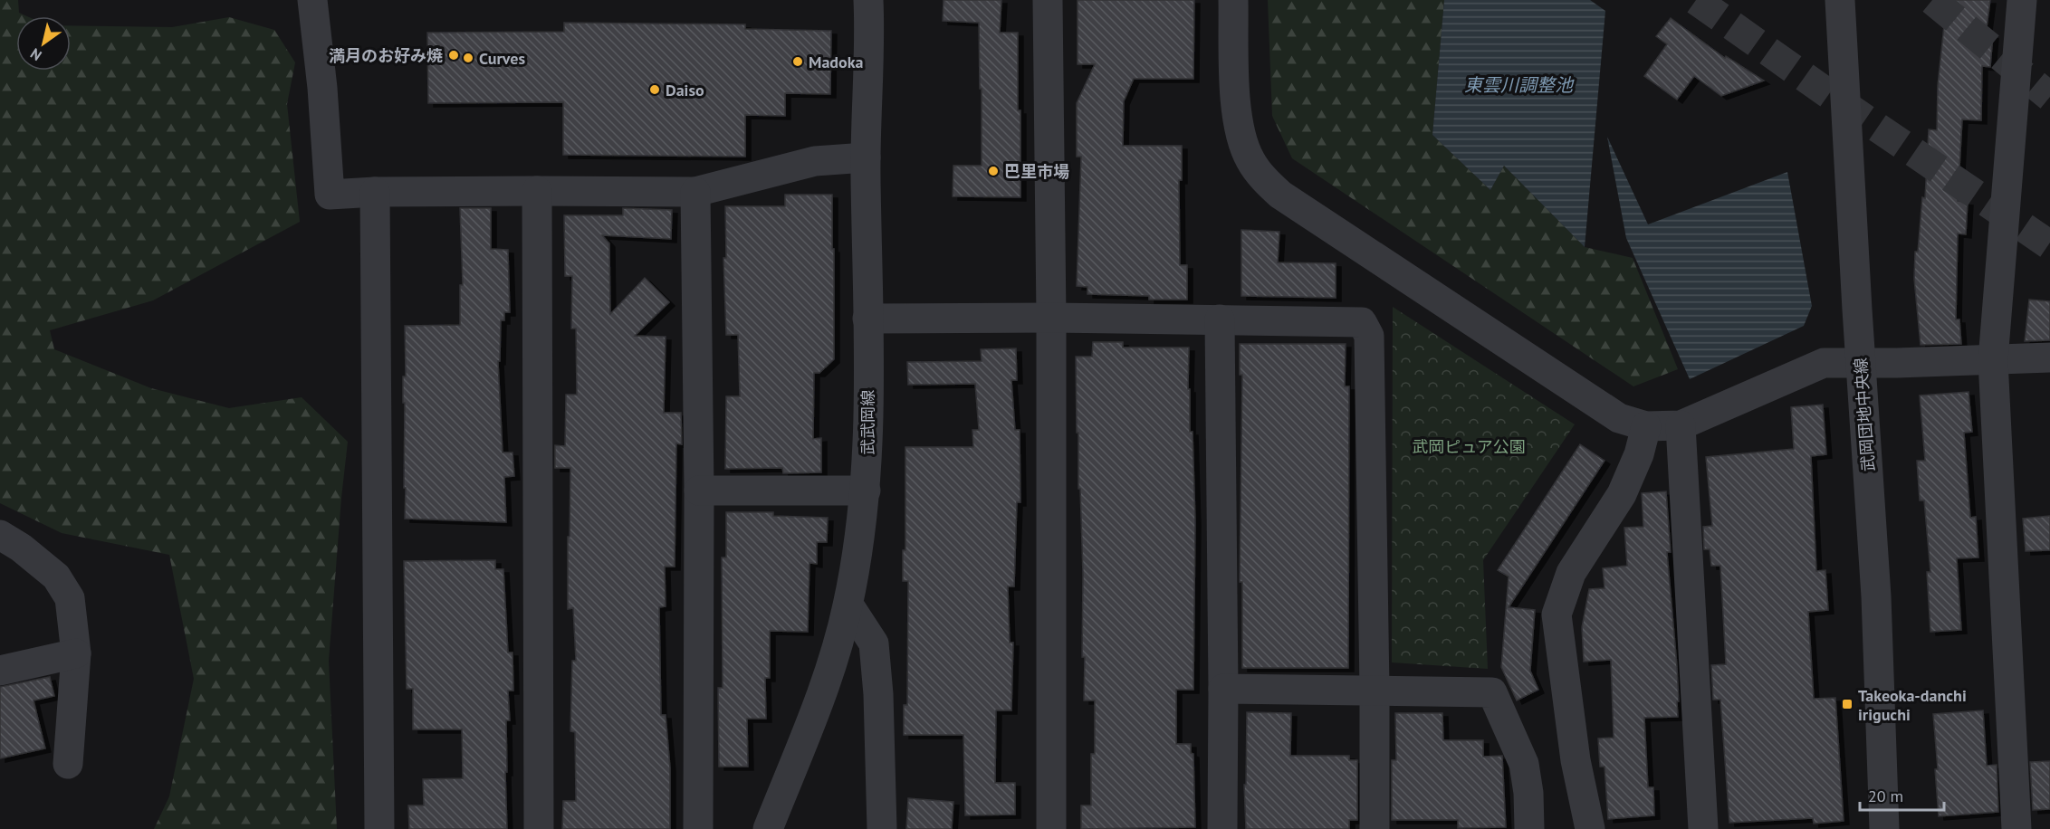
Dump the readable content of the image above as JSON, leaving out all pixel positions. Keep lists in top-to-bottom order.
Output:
{
  "streets": {
    "street": ["武岡団地中央線", "武武岡線"]
  },
  "water": ["東雲川調整池"],
  "parks": ["武岡ピュア公園"],
  "places": {
    "other": [
      "満月のお好み焼",
      "Curves",
      "Madoka",
      "Daiso",
      "巴里市場"
    ],
    "transit": ["Takeoka-danchi iriguchi"]
  },
  "scale_bar": "20 m",
  "north": "bottom left"
}
